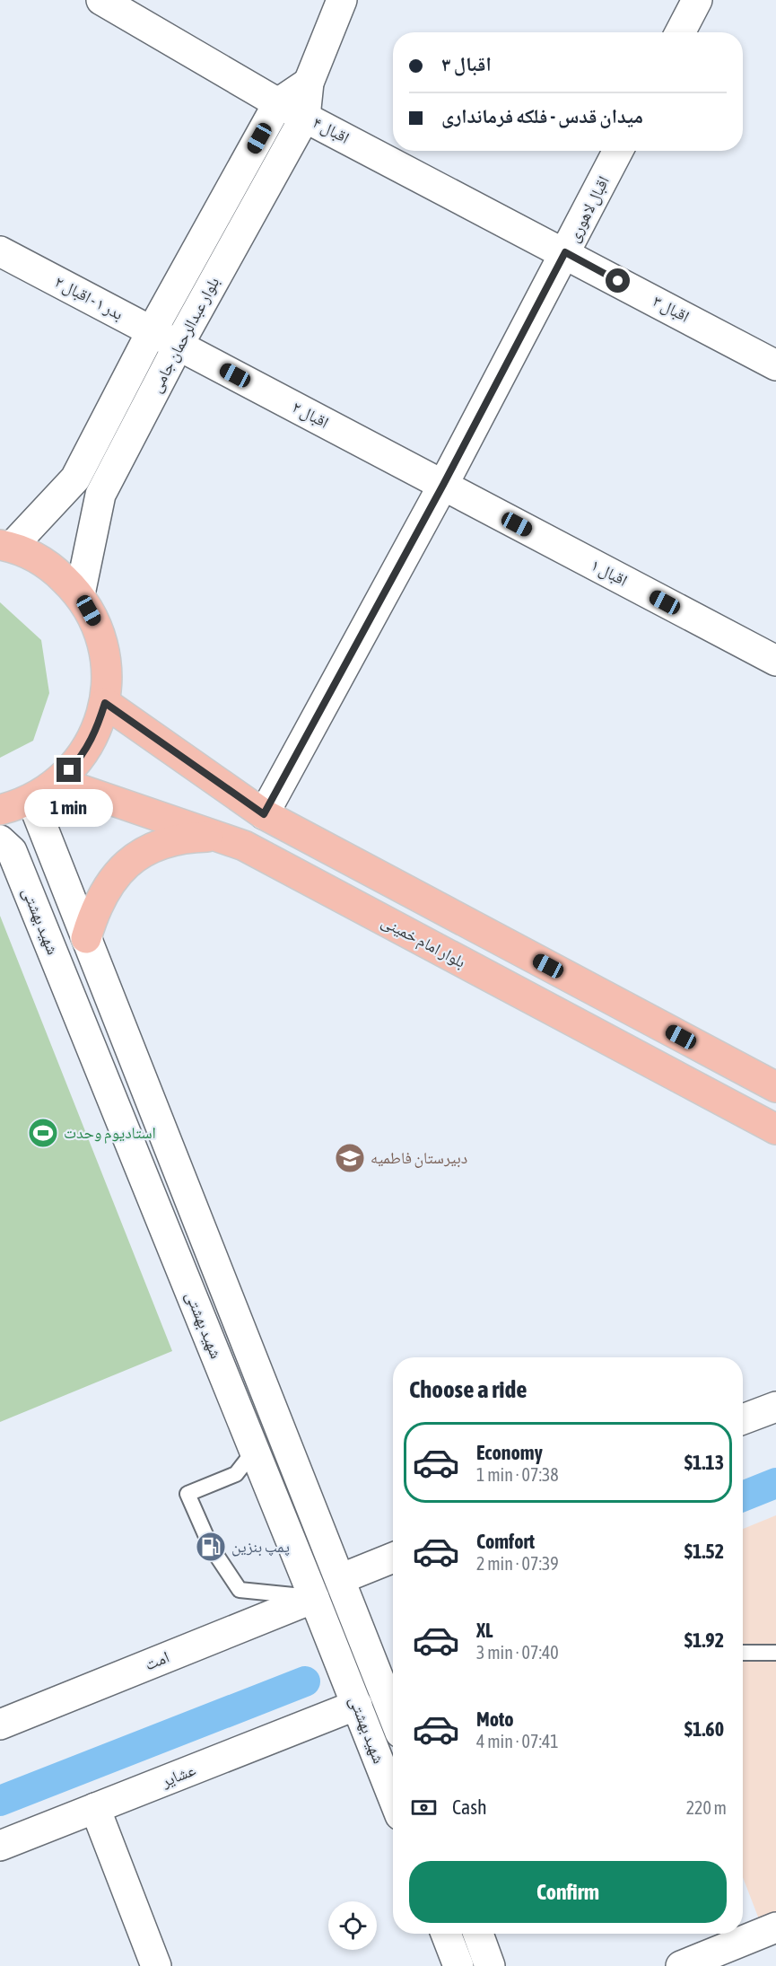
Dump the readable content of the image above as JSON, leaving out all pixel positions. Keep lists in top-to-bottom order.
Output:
{
  "streets": {
    "main road": ["بلوار امام خمینی"],
    "street": [
      "اقبال ۴",
      "اقبال لاهوری",
      "بدر ۱ - اقبال ۲",
      "اقبال ۳",
      "بلوار عبدالرحمان جامی",
      "اقبال ۲",
      "اقبال ۱",
      "شهید بهشتی",
      "امت",
      "عشایر"
    ]
  },
  "crossings": [
    ["اقبال ۴", "اقبال لاهوری"],
    ["اقبال ۴", "اقبال ۳"],
    ["اقبال ۴", "بلوار عبدالرحمان جامی"],
    ["اقبال لاهوری", "اقبال ۳"],
    ["اقبال لاهوری", "اقبال ۲"],
    ["اقبال لاهوری", "اقبال ۱"],
    ["بدر ۱ - اقبال ۲", "بلوار عبدالرحمان جامی"],
    ["بدر ۱ - اقبال ۲", "اقبال ۲"],
    ["بلوار عبدالرحمان جامی", "اقبال ۲"],
    ["اقبال ۲", "اقبال ۱"],
    ["شهید بهشتی", "امت"],
    ["شهید بهشتی", "عشایر"]
  ],
  "places": {
    "sports": ["استادیوم وحدت"],
    "school or university": ["دبیرستان فاطمیه"],
    "fuel station": ["پمپ بنزین"]
  },
  "page": {
    "banner": ["اقبال ۳", "میدان قدس - فلکه فرمانداری"],
    "bubble": "1 min",
    "heading": "Choose a ride",
    "list": [
      {
        "name": "Economy",
        "note": "1 min · 07:38",
        "value": "$1.13"
      },
      {
        "name": "Comfort",
        "note": "2 min · 07:39",
        "value": "$1.52"
      },
      {
        "name": "XL",
        "note": "3 min · 07:40",
        "value": "$1.92"
      },
      {
        "name": "Moto",
        "note": "4 min · 07:41",
        "value": "$1.60"
      }
    ],
    "pay": ["Cash", "220 m"],
    "buttons": "Confirm"
  }
}
